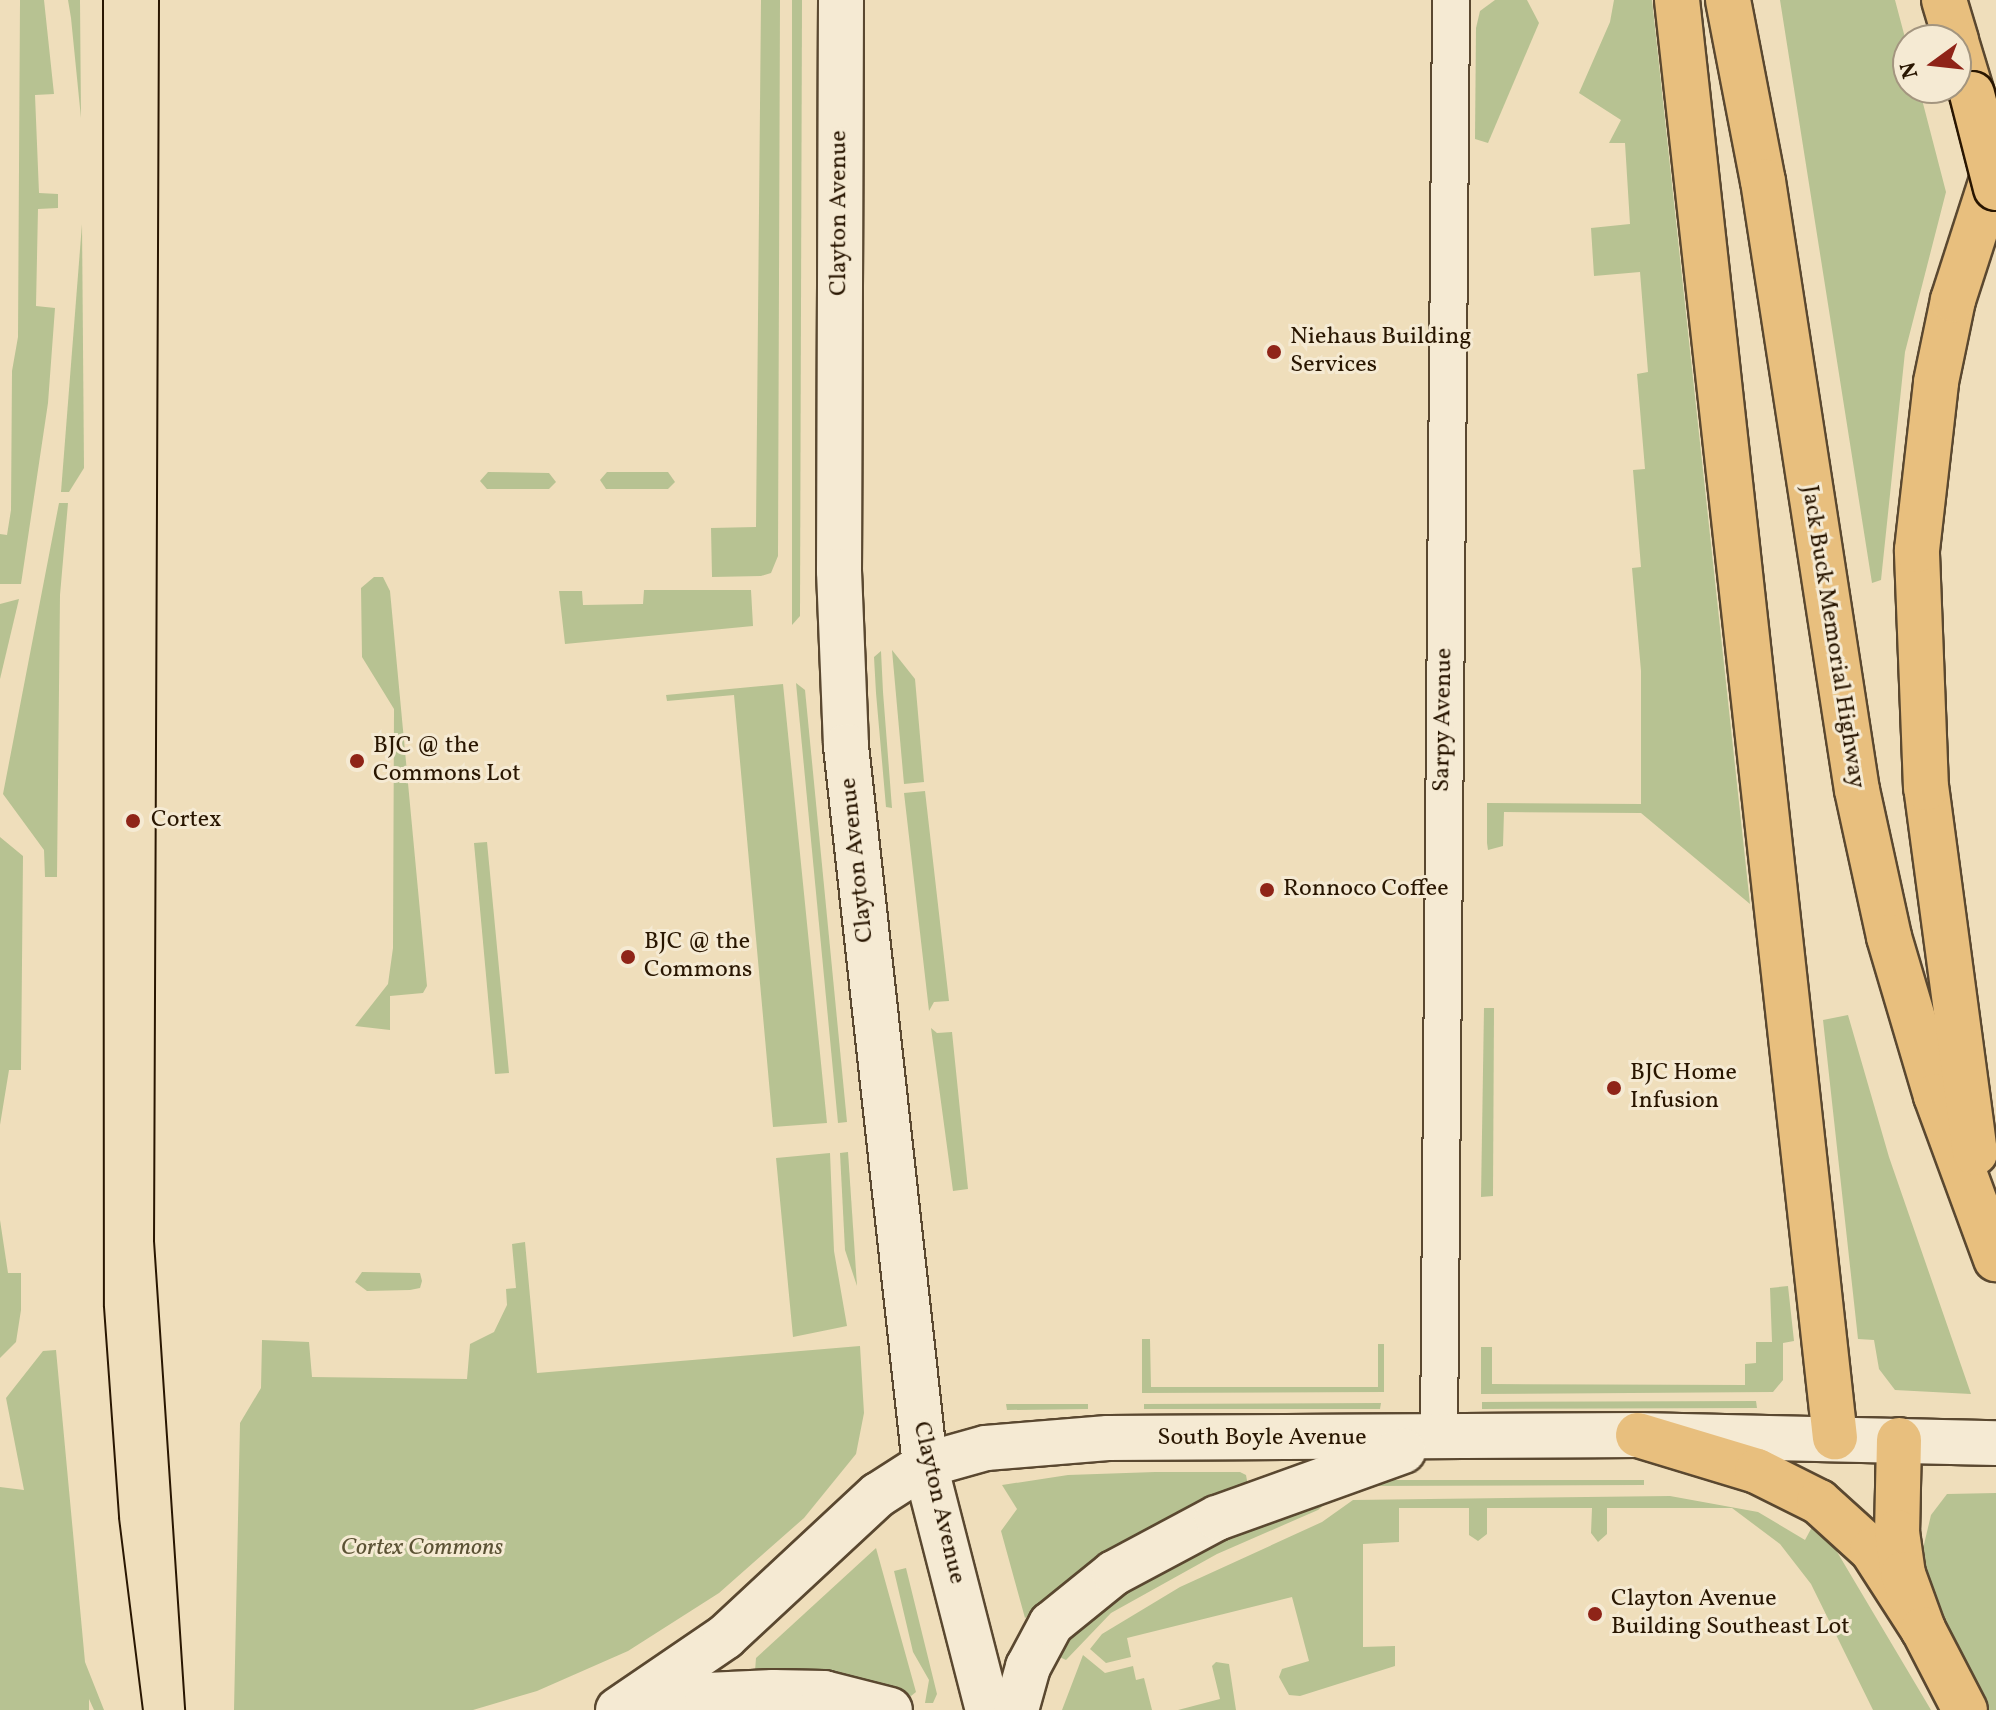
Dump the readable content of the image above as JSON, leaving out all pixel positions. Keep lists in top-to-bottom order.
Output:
{
  "streets": {
    "highway": ["Jack Buck Memorial Highway"],
    "street": ["Clayton Avenue", "Sarpy Avenue", "South Boyle Avenue"]
  },
  "crossings": [
    ["Clayton Avenue", "South Boyle Avenue"],
    ["Sarpy Avenue", "South Boyle Avenue"]
  ],
  "parks": ["Cortex Commons"],
  "places": [
    "Niehaus Building Services",
    "BJC @ the Commons Lot",
    "Cortex",
    "Ronnoco Coffee",
    "BJC @ the Commons",
    "BJC Home Infusion",
    "Clayton Avenue Building Southeast Lot"
  ],
  "north": "left"
}
